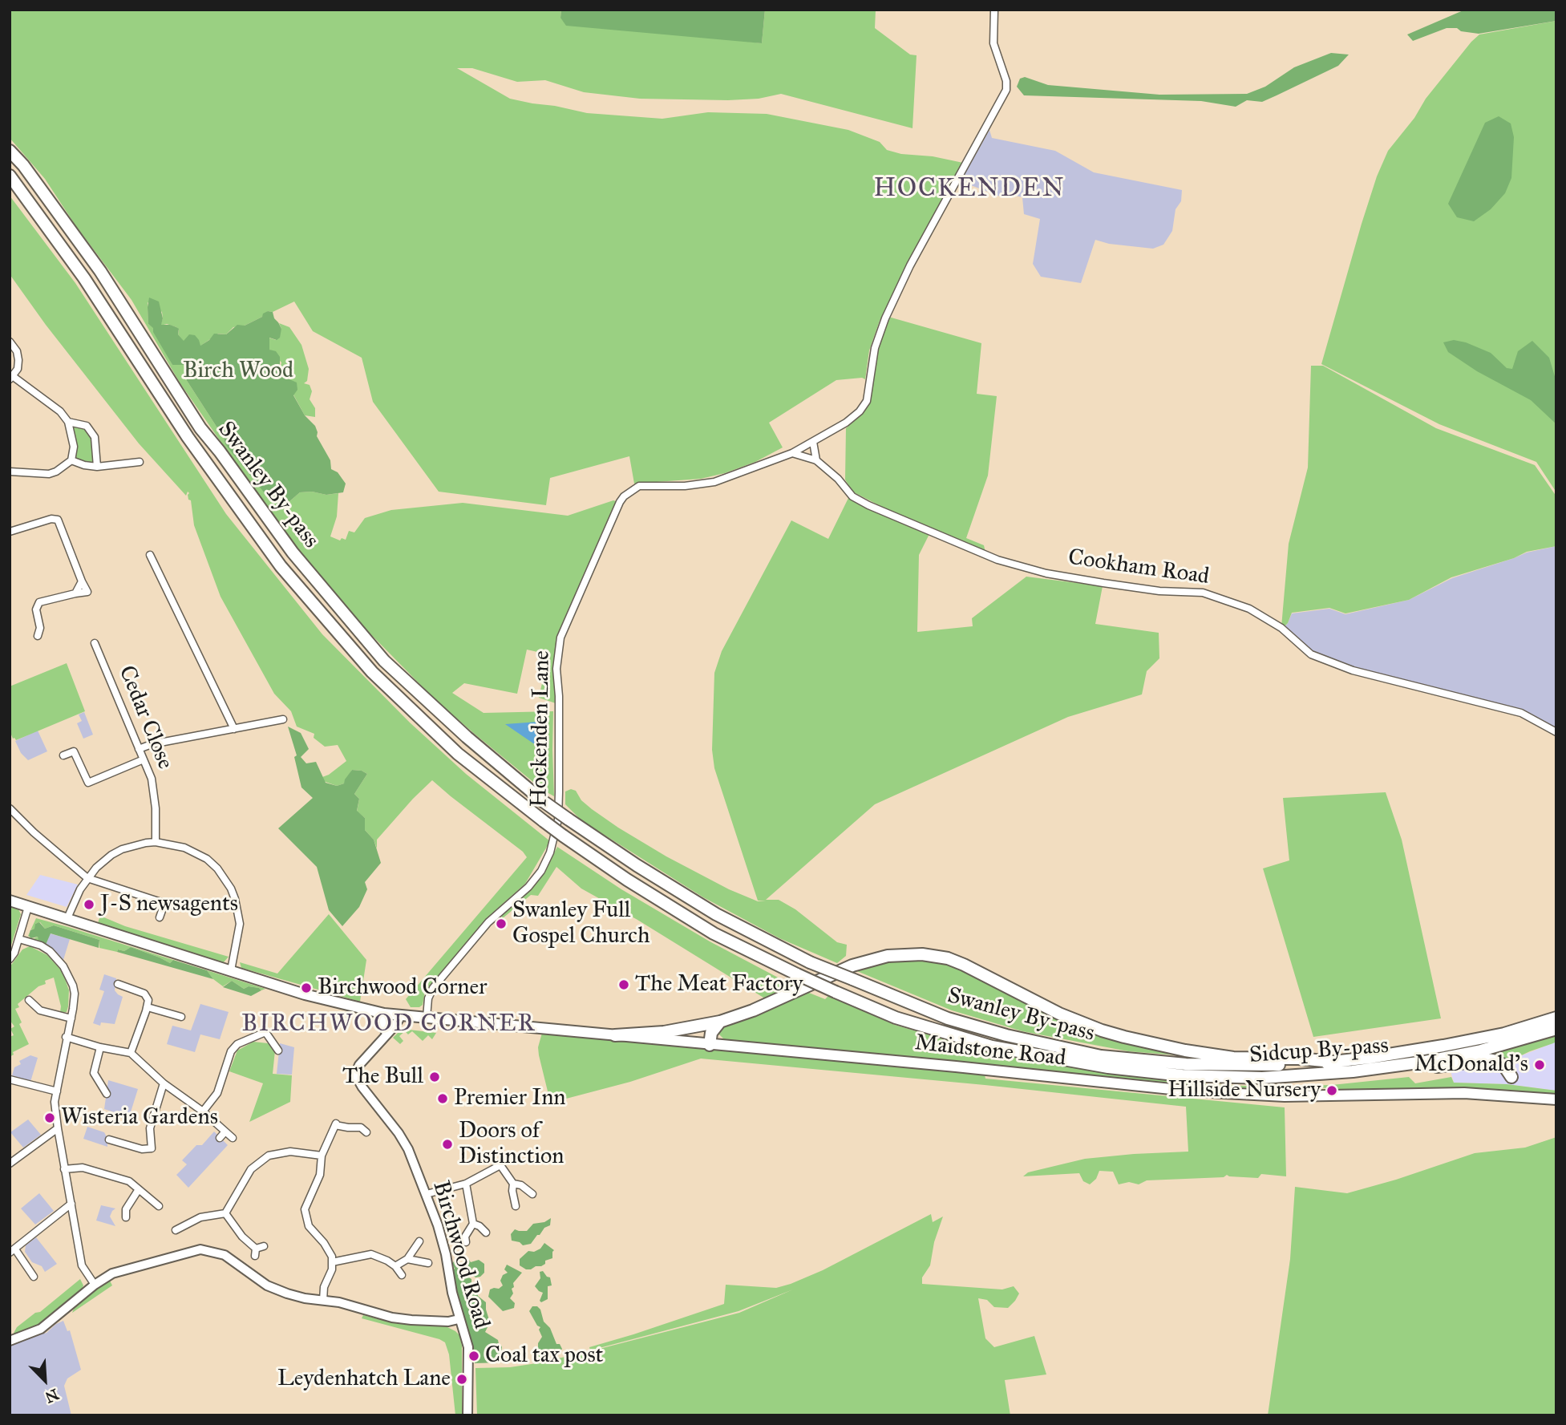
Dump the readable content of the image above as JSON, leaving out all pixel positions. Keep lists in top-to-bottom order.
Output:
{
  "streets": {
    "highway": ["Swanley By-pass", "Sidcup By-pass"],
    "main road": ["Maidstone Road"],
    "street": [
      "Cookham Road",
      "Cedar Close",
      "Hockenden Lane",
      "Birchwood Road"
    ]
  },
  "crossings": [
    ["Swanley By-pass", "Sidcup By-pass"],
    ["Cookham Road", "Hockenden Lane"],
    ["Hockenden Lane", "Maidstone Road"],
    ["Maidstone Road", "Birchwood Road"]
  ],
  "districts": ["HOCKENDEN", "BIRCHWOOD CORNER"],
  "parks": ["Birch Wood"],
  "places": [
    "J-S newsagents",
    "Swanley Full Gospel Church",
    "The Meat Factory",
    "Birchwood Corner",
    "McDonald's",
    "The Bull",
    "Hillside Nursery",
    "Premier Inn",
    "Wisteria Gardens",
    "Doors of Distinction",
    "Coal tax post",
    "Leydenhatch Lane"
  ],
  "north": "bottom right"
}
